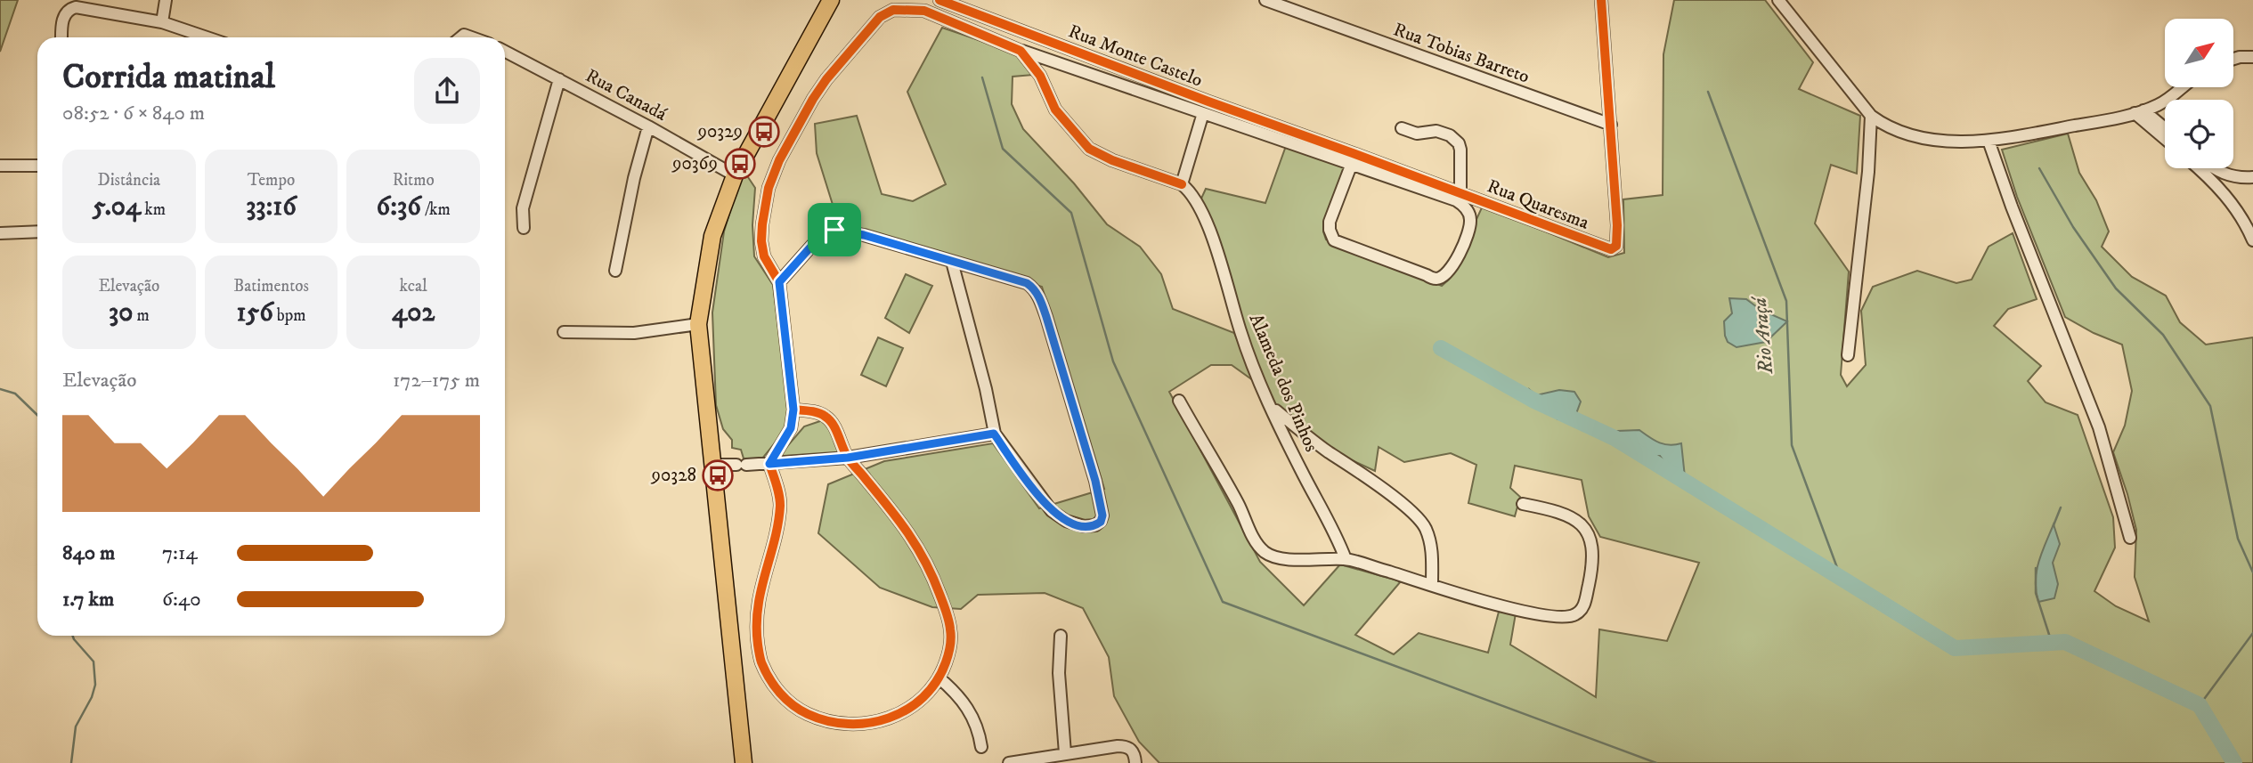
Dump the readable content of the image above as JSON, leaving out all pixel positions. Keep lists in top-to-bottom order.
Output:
{
  "streets": {
    "street": [
      "Rua Tobias Barreto",
      "Rua Monte Castelo",
      "Rua Canadá",
      "Rua Quaresma",
      "Alameda dos Pinhos"
    ]
  },
  "crossings": [
    ["Rua Tobias Barreto", "Rua Quaresma"],
    ["Rua Monte Castelo", "Rua Quaresma"]
  ],
  "water": ["Rio Araçá"],
  "places": {
    "bus stop": ["90329", "90369", "90328"]
  },
  "north": "top right",
  "page": {
    "heading": ["Corrida matinal", "08:52 · 6 × 840 m"],
    "stats": [
      ["Distância", "5.04 km"],
      ["Tempo", "33:16"],
      ["Ritmo", "6:36 /km"],
      ["Elevação", "30 m"],
      ["Batimentos", "156 bpm"],
      ["kcal", "402"]
    ],
    "chart": ["Elevação", "172–175 m"],
    "list": [
      {
        "name": "840 m",
        "note": "7:14"
      },
      {
        "name": "1.7 km",
        "note": "6:40"
      }
    ]
  }
}
